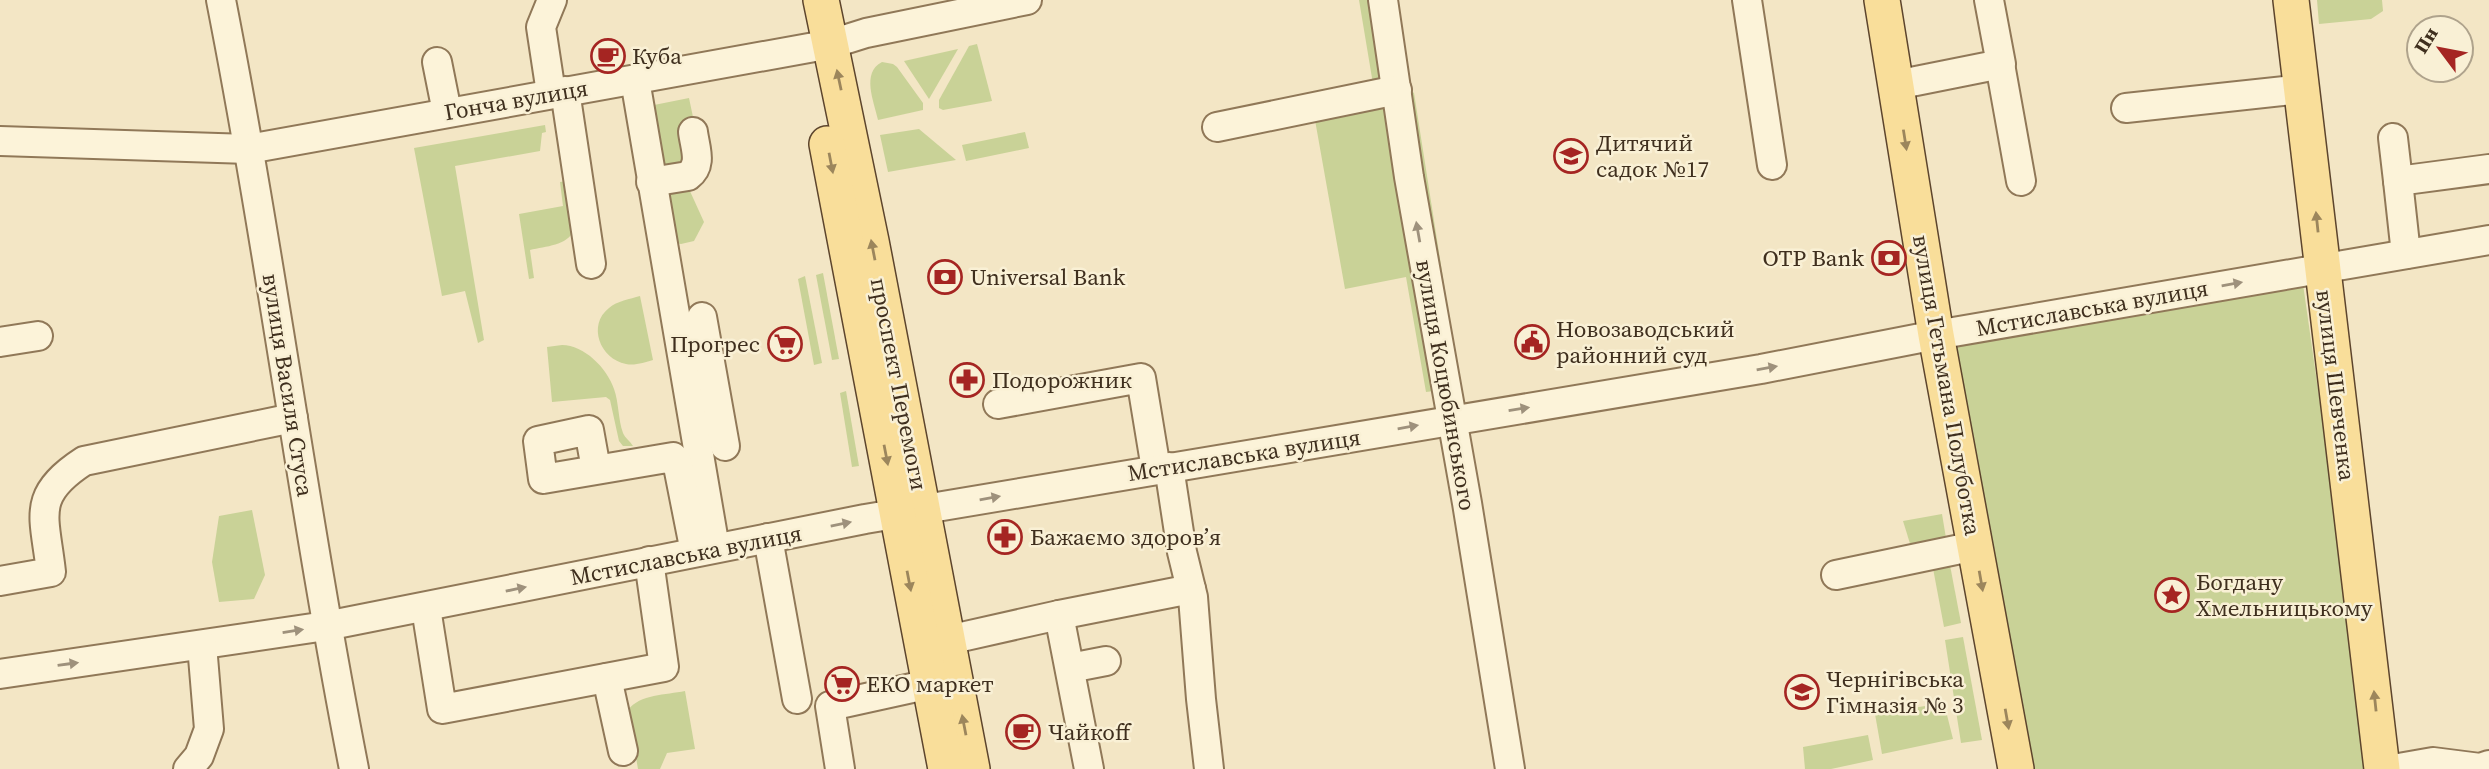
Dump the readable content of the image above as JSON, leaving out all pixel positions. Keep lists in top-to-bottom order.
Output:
{
  "streets": {
    "main road": ["проспект Перемоги", "вулиця Гетьмана Полуботка", "вулиця Шевченка"],
    "street": [
      "Гонча вулиця",
      "Мстиславська вулиця",
      "вулиця Василя Стуса",
      "вулиця Коцюбинського"
    ]
  },
  "crossings": [
    ["Гонча вулиця", "проспект Перемоги"],
    ["Гонча вулиця", "вулиця Василя Стуса"],
    ["Мстиславська вулиця", "проспект Перемоги"],
    ["Мстиславська вулиця", "вулиця Василя Стуса"],
    ["Мстиславська вулиця", "вулиця Коцюбинського"],
    ["Мстиславська вулиця", "вулиця Гетьмана Полуботка"],
    ["Мстиславська вулиця", "вулиця Шевченка"]
  ],
  "one_way": [
    "Мстиславська вулиця",
    "вулиця Коцюбинського",
    "вулиця Гетьмана Полуботка",
    "вулиця Шевченка"
  ],
  "places": {
    "cafe": ["Куба", "Чайкоff"],
    "school or university": ["Дитячий садок №17", "Чернігівська Гімназія № 3"],
    "bank": ["OTP Bank", "Universal Bank"],
    "public building": ["Новозаводський районний суд"],
    "supermarket": ["Прогрес", "ЕКО маркет"],
    "pharmacy": ["Подорожник", "Бажаємо здоровʼя"],
    "place": ["Богдану Хмельницькому"]
  },
  "north": "top left"
}
